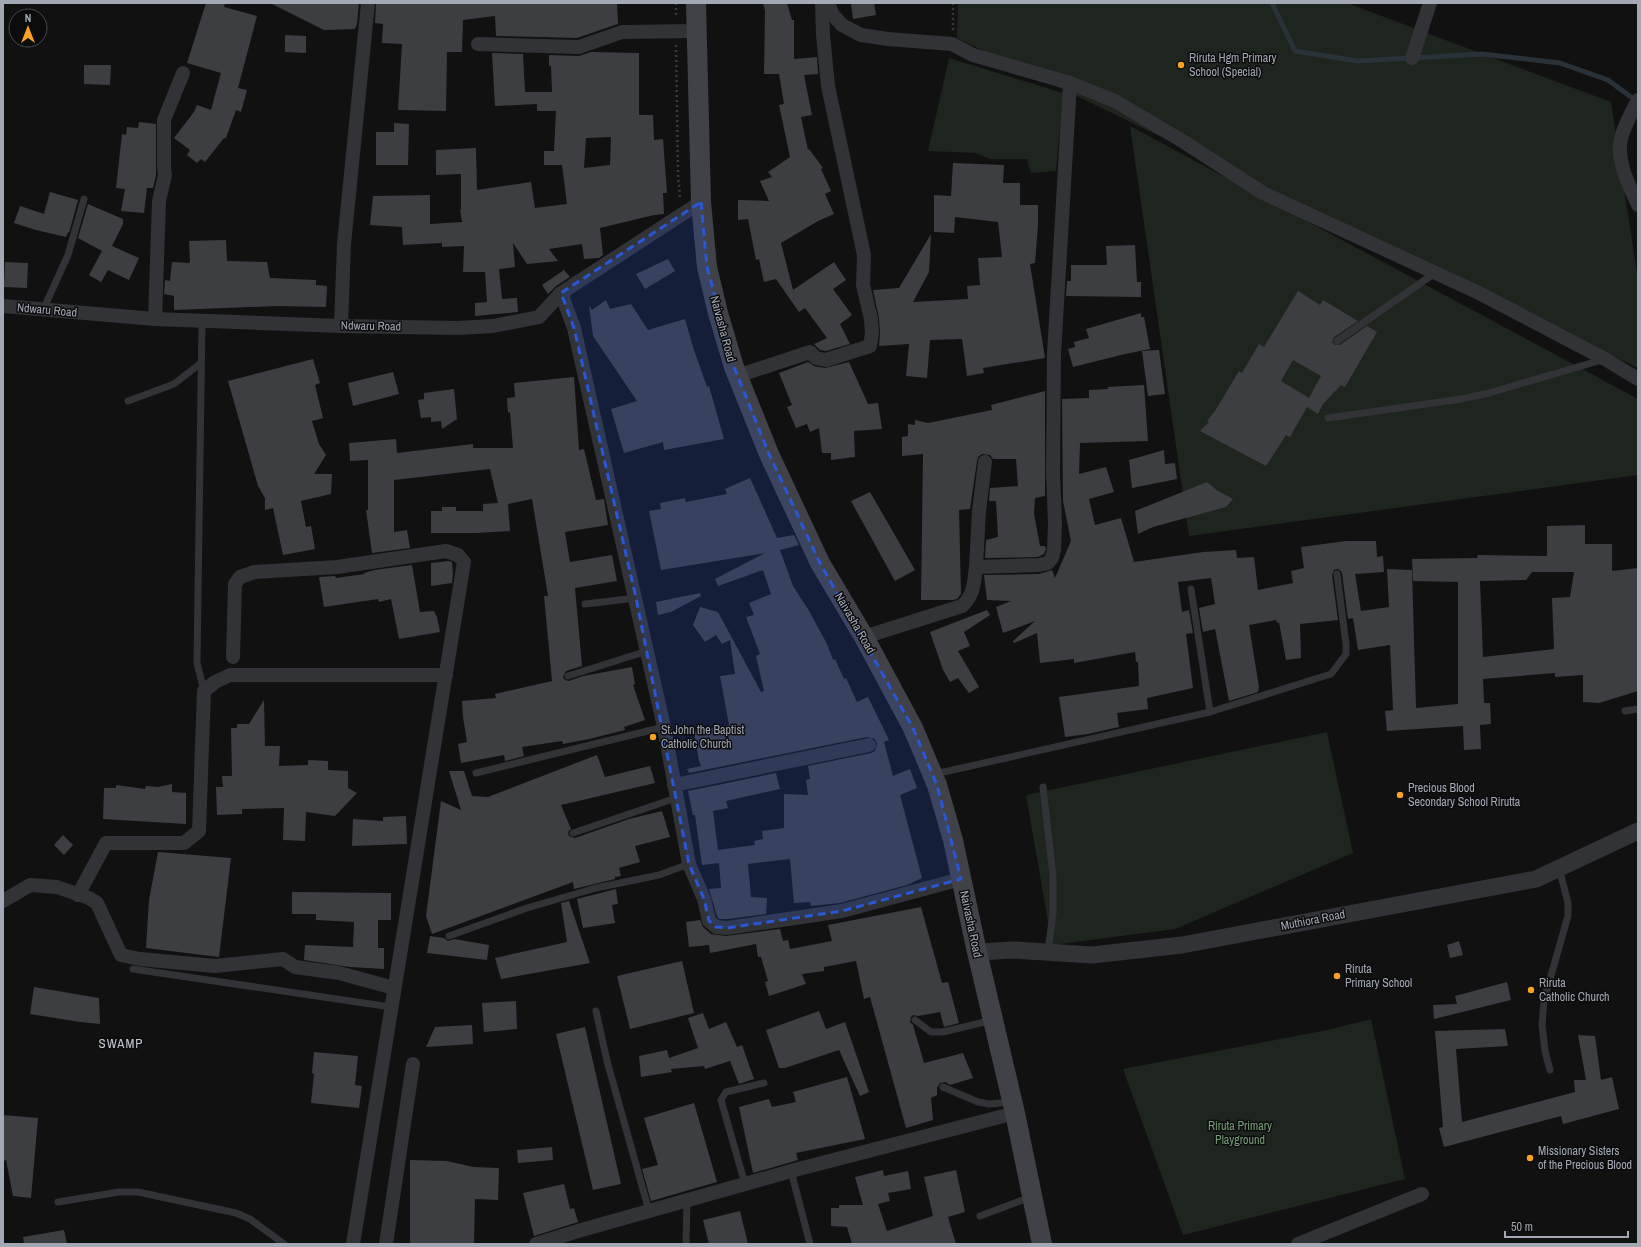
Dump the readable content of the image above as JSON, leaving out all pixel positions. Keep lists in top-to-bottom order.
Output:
{
  "streets": {
    "main road": ["Naivasha Road"],
    "street": ["Ndwaru Road", "Muthiora Road"]
  },
  "crossings": [
    ["Ndwaru Road", "Naivasha Road"],
    ["Naivasha Road", "Muthiora Road"]
  ],
  "districts": ["SWAMP"],
  "parks": ["Riruta Primary Playground"],
  "places": [
    "Riruta Hgm Primary School (Special)",
    "St.John the Baptist Catholic Church",
    "Precious Blood Secondary School Rirutta",
    "Riruta Primary School",
    "Riruta Catholic Church",
    "Missionary Sisters of the Precious Blood"
  ],
  "scale_bar": "50 m",
  "north": "top"
}
